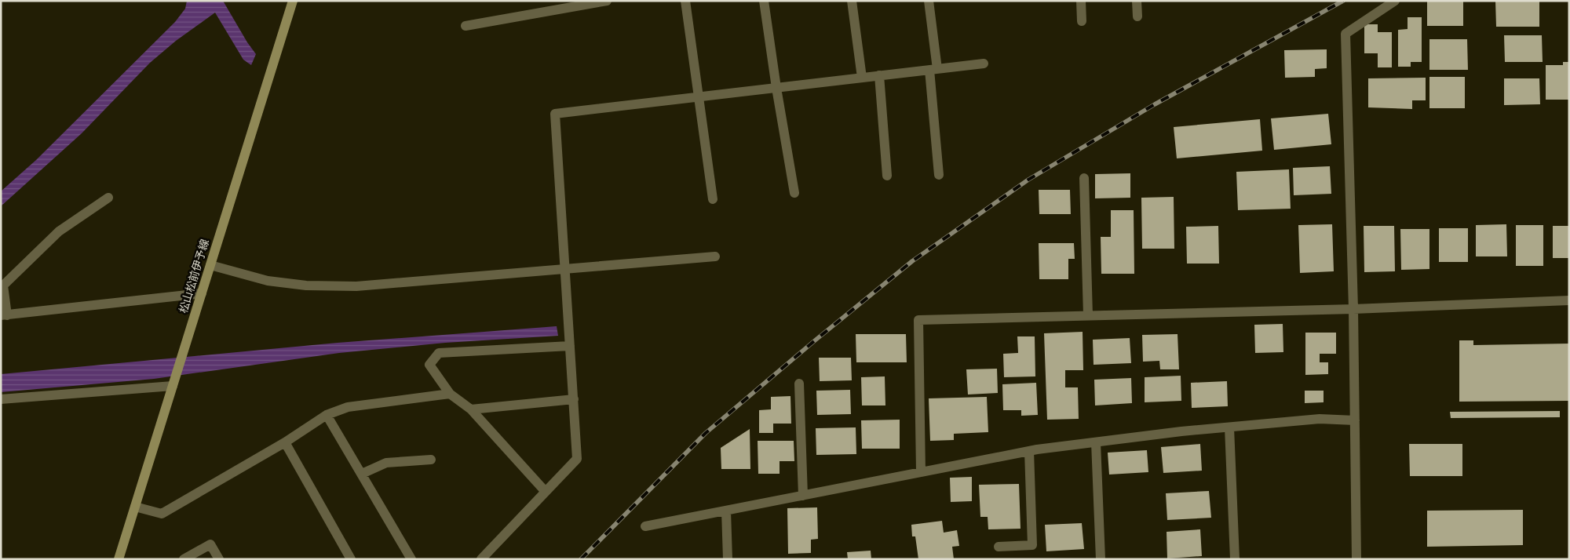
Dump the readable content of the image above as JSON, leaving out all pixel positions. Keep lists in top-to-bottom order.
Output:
{
  "streets": {
    "main road": ["松山松前伊予線"]
  }
}
